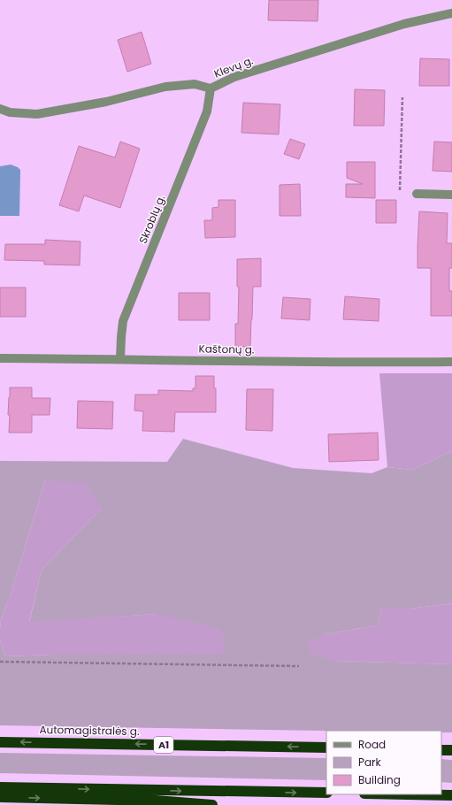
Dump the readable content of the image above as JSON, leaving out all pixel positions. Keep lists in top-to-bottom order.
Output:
{
  "streets": {
    "highway": ["Automagistralės g.", "A1"],
    "street": ["Klevų g.", "Skroblų g.", "Kaštonų g."]
  },
  "crossings": [
    ["Klevų g.", "Skroblų g."],
    ["Skroblų g.", "Kaštonų g."]
  ],
  "legend": ["Road", "Park", "Building"]
}
